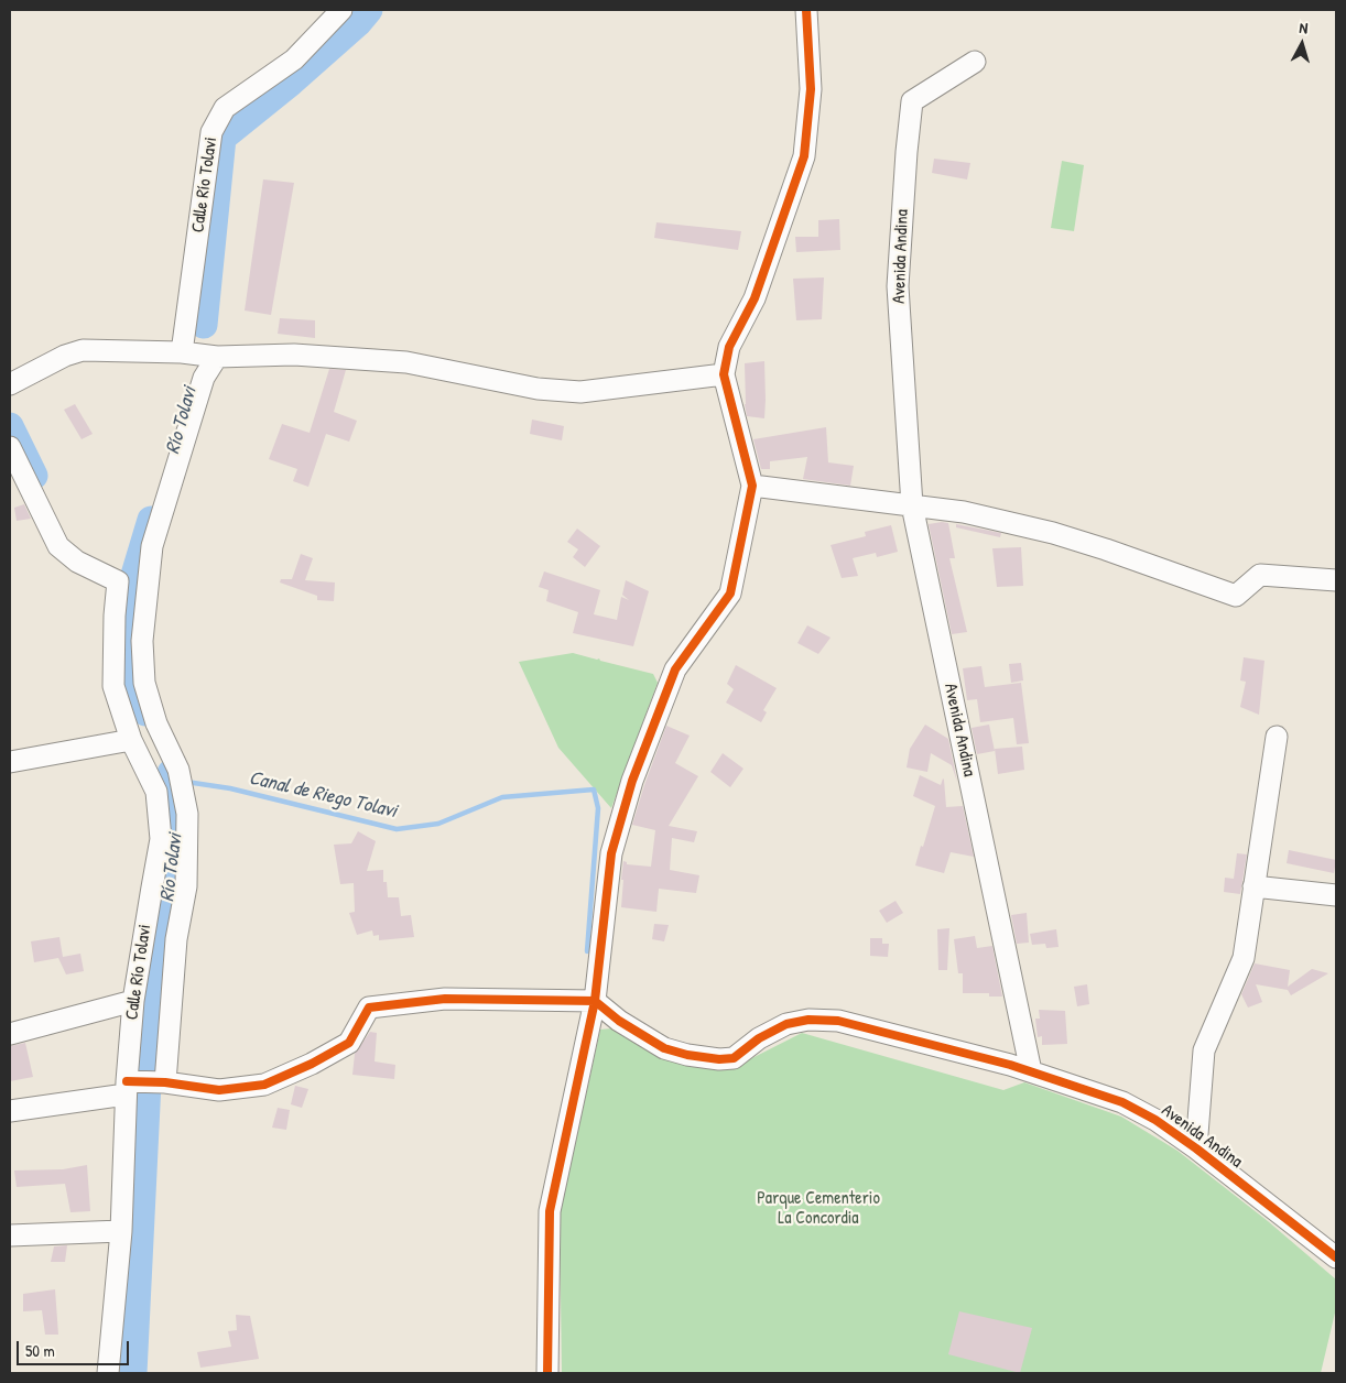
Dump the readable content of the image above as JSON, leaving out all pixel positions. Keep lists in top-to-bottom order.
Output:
{
  "streets": {
    "street": ["Calle Río Tolavi", "Avenida Andina"]
  },
  "water": ["Río Tolavi", "Canal de Riego Tolavi"],
  "parks": ["Parque Cementerio La Concordia"],
  "scale_bar": "50 m",
  "north": "top"
}
